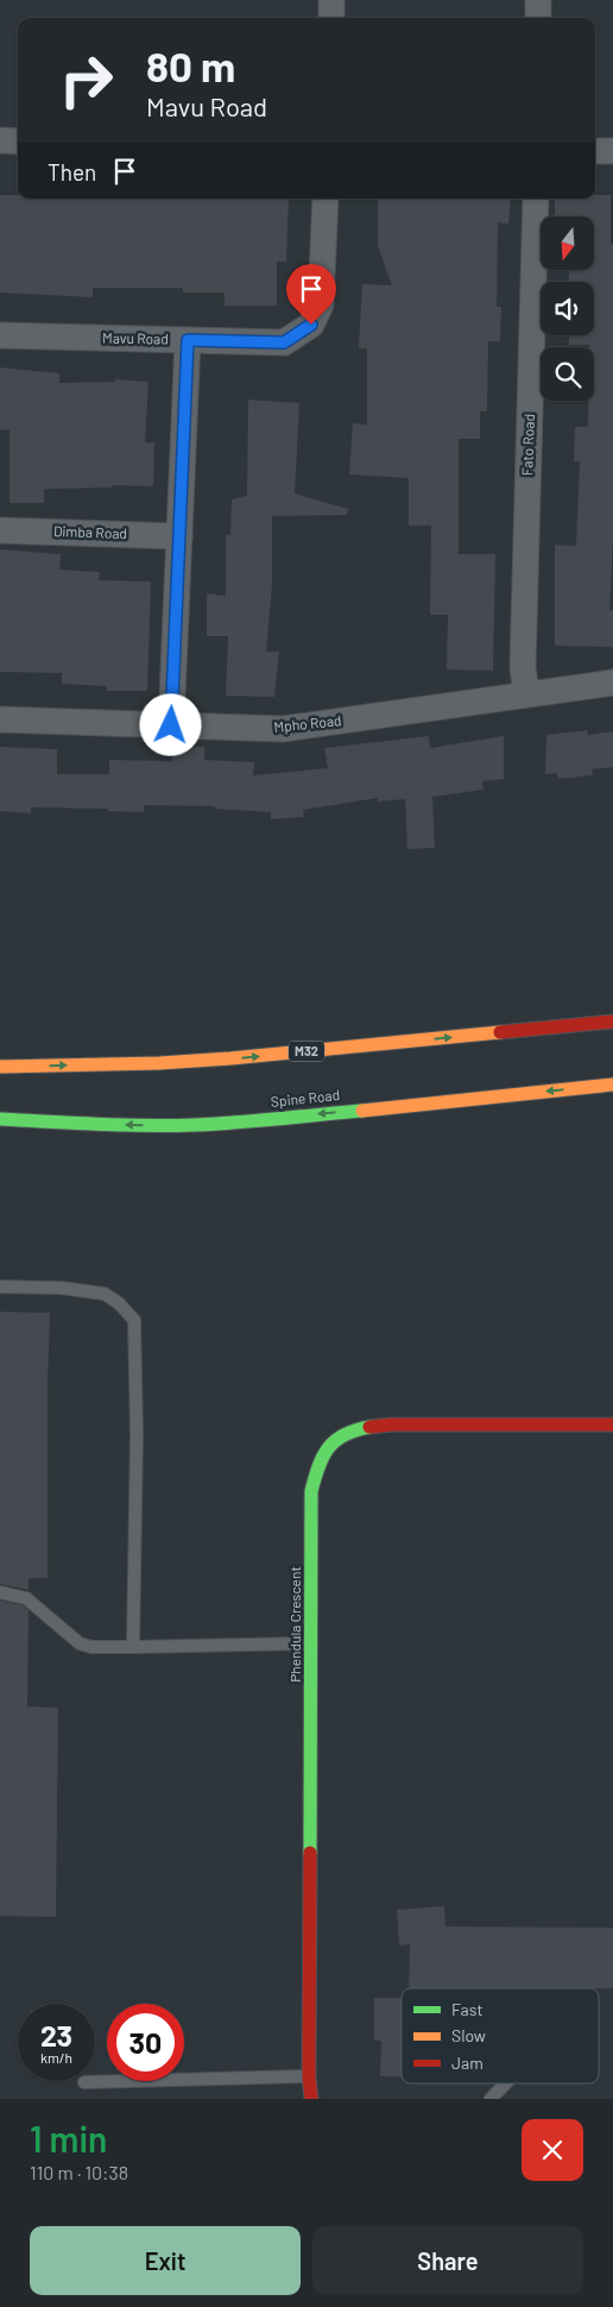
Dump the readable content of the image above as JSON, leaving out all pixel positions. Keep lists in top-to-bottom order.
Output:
{
  "streets": {
    "main road": ["M32", "Spine Road", "Phendula Crescent"],
    "street": [
      "Mavu Road",
      "Fato Road",
      "Dimba Road",
      "Mpho Road"
    ]
  },
  "crossings": [
    ["Fato Road", "Mpho Road"]
  ],
  "legend": ["Fast", "Slow", "Jam"],
  "north": "bottom",
  "page": {
    "turn": ["80 m", "Mavu Road"],
    "then": "Then",
    "speed": "23 km/h",
    "limit": "30",
    "heading": ["1 min", "110 m · 10:38"],
    "buttons": ["Exit", "Share"]
  }
}
